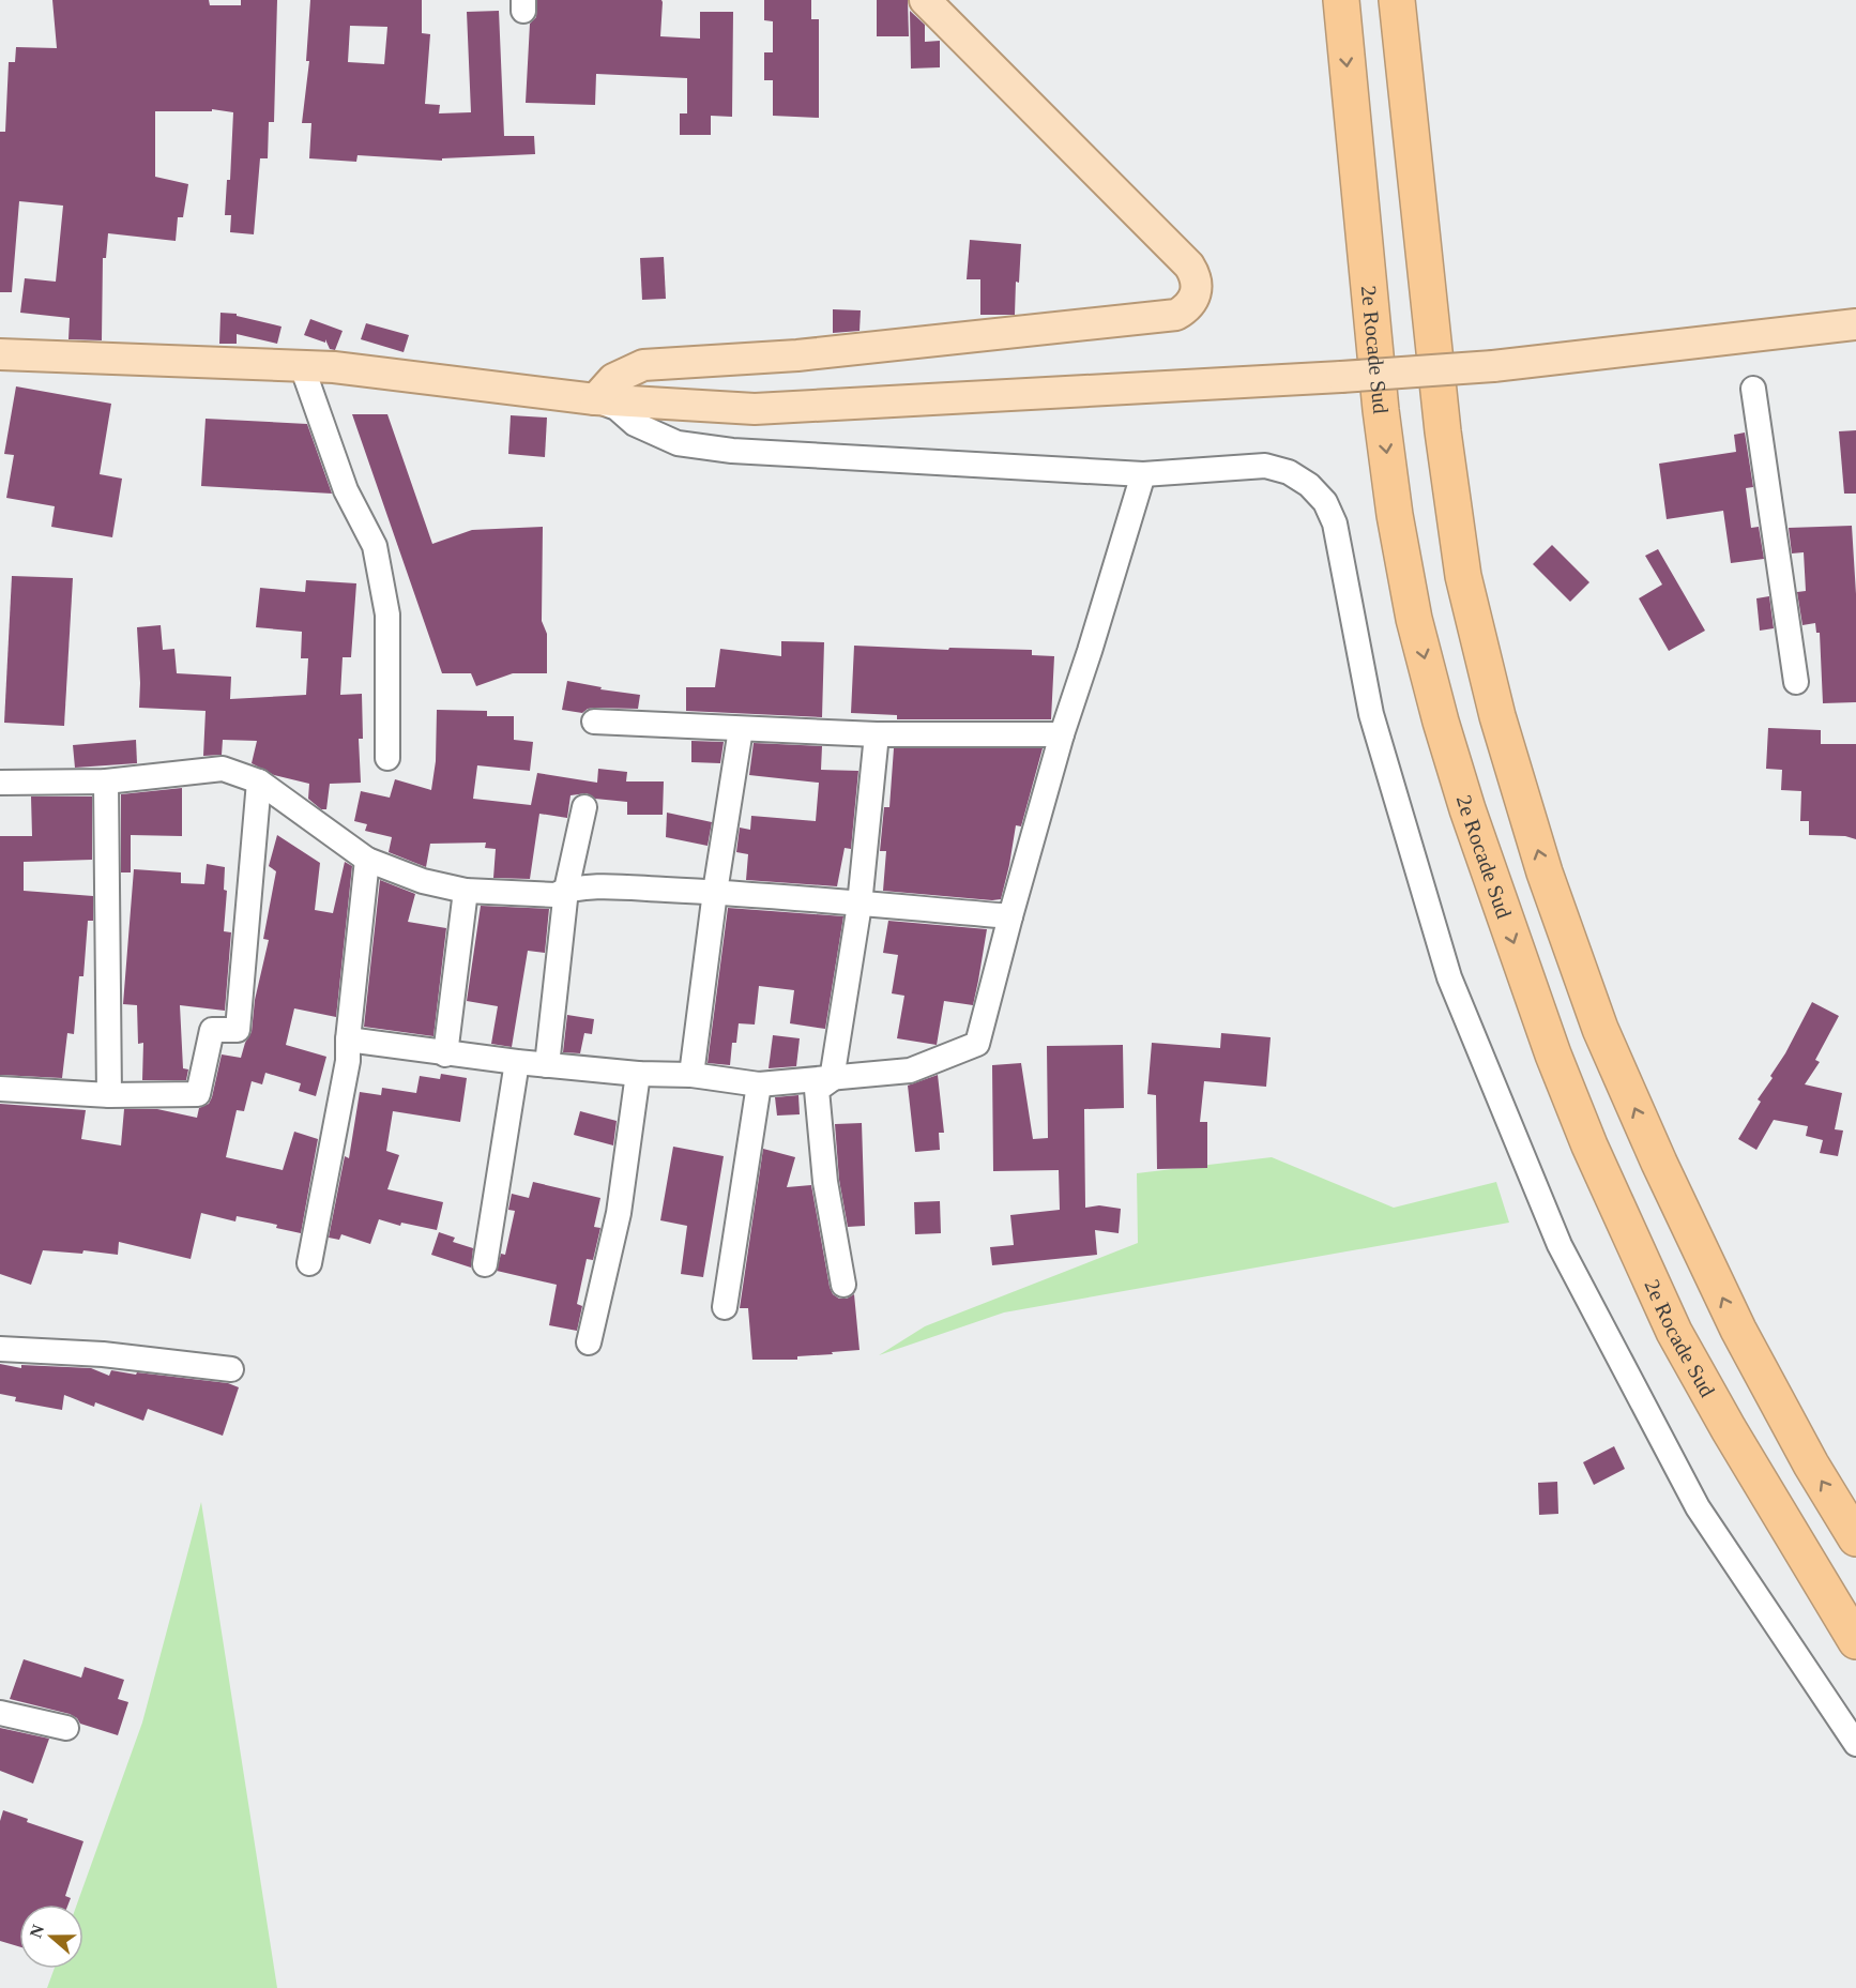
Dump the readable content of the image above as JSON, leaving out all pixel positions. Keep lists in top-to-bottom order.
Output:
{
  "streets": {
    "highway": ["2e Rocade Sud"]
  },
  "north": "left"
}
